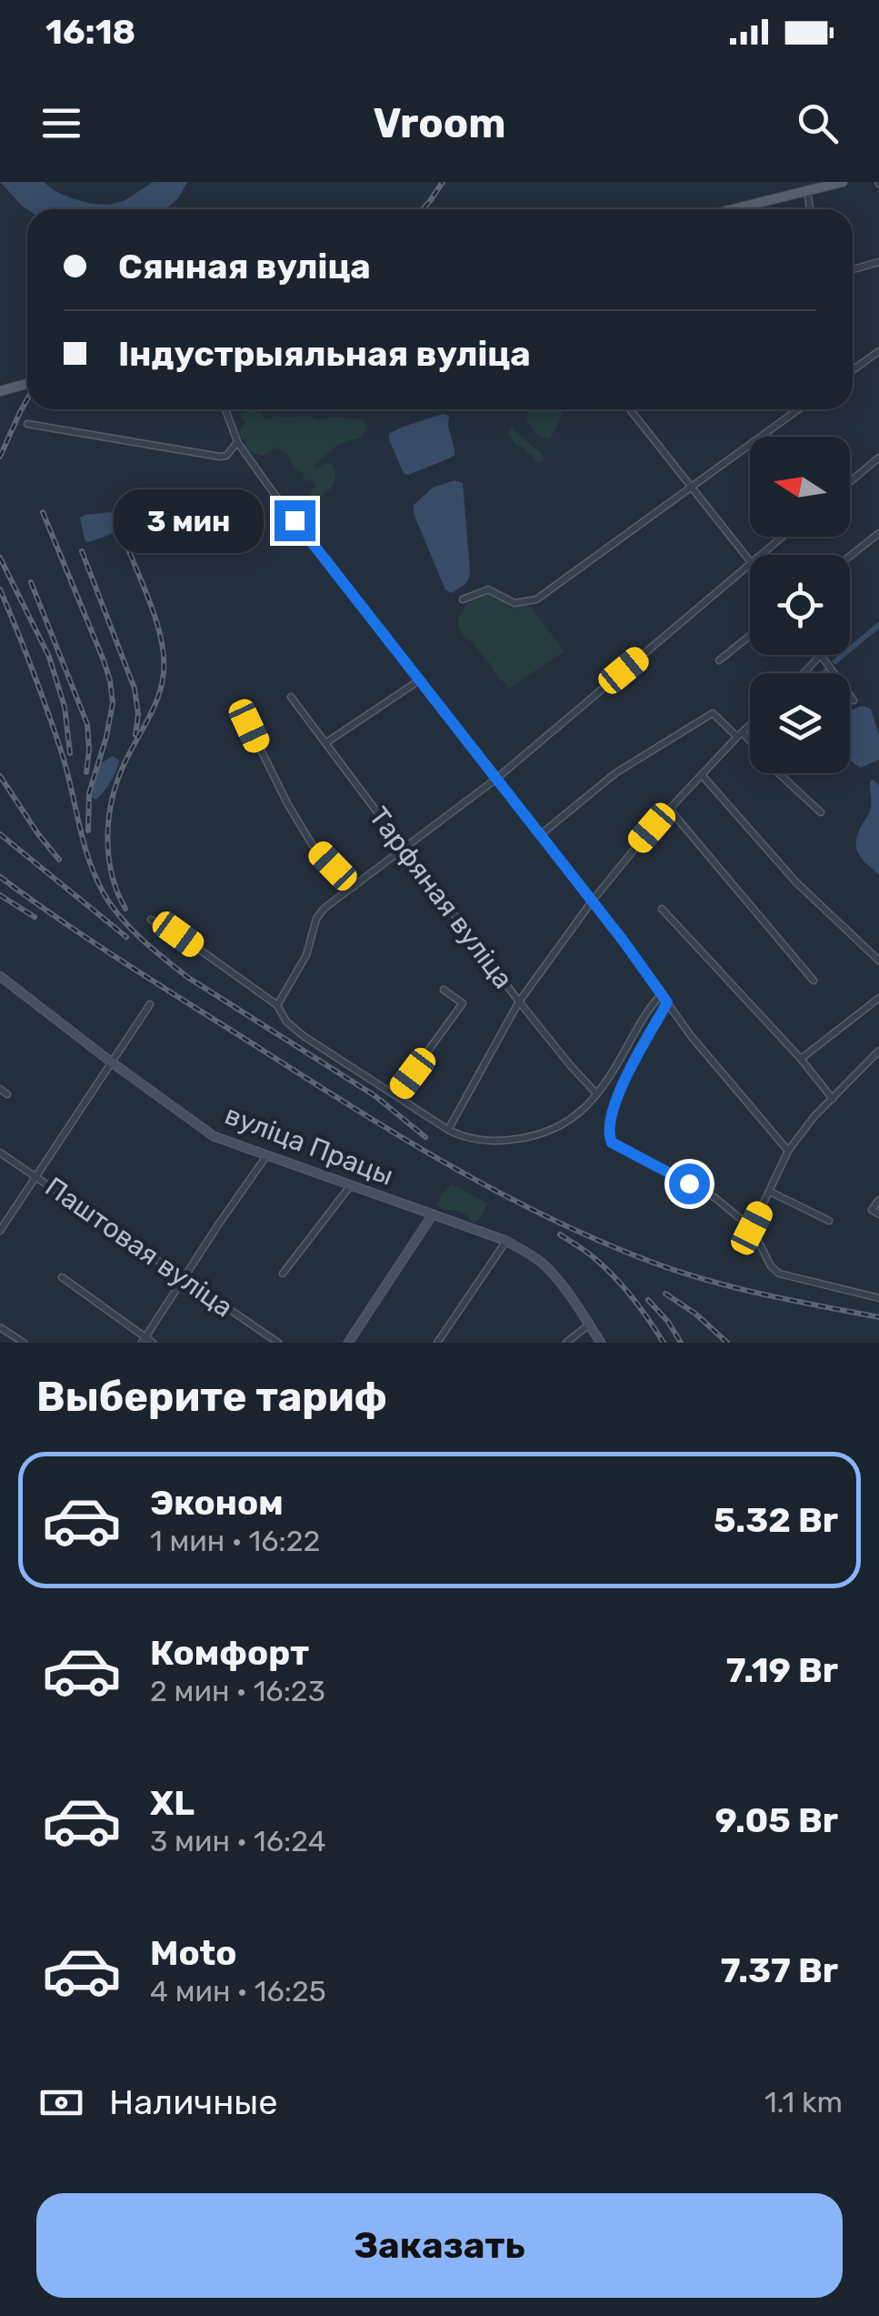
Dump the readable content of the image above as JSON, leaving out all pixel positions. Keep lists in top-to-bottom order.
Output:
{
  "streets": {
    "main road": ["вуліца Працы"],
    "street": ["Тарфяная вуліца", "Паштовая вуліца"]
  },
  "north": "left",
  "page": {
    "status": "16:18",
    "header": "Vroom",
    "banner": ["Сянная вуліца", "Індустрыяльная вуліца"],
    "bubble": "3 мин",
    "heading": "Выберите тариф",
    "list": [
      {
        "name": "Эконом",
        "note": "1 мин · 16:22",
        "value": "5.32 Br"
      },
      {
        "name": "Комфорт",
        "note": "2 мин · 16:23",
        "value": "7.19 Br"
      },
      {
        "name": "XL",
        "note": "3 мин · 16:24",
        "value": "9.05 Br"
      },
      {
        "name": "Moto",
        "note": "4 мин · 16:25",
        "value": "7.37 Br"
      }
    ],
    "pay": ["Наличные", "1.1 km"],
    "buttons": "Заказать"
  }
}
